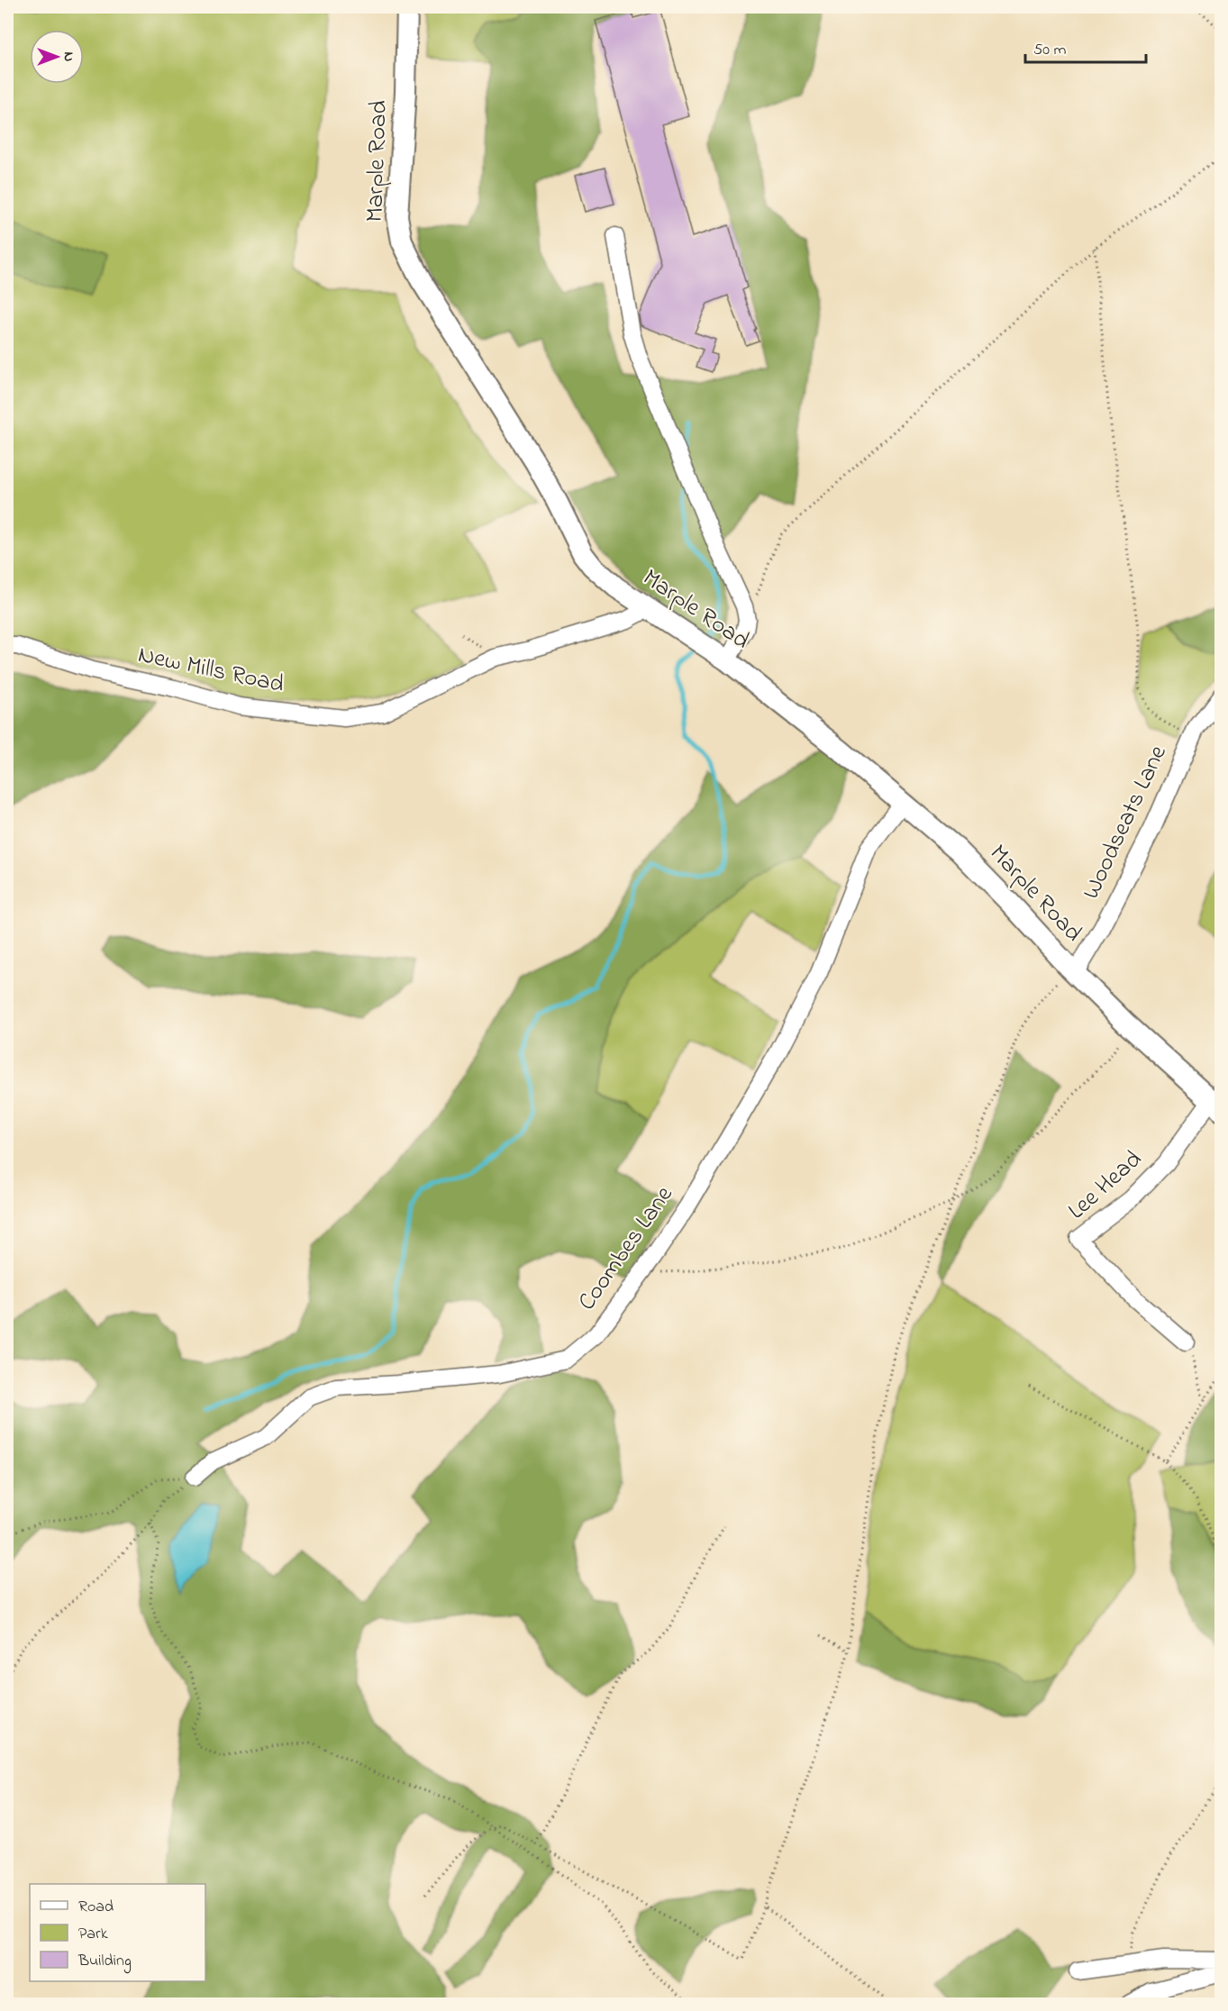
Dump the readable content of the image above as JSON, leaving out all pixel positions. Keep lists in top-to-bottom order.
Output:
{
  "streets": {
    "main road": ["Marple Road"],
    "street": [
      "New Mills Road",
      "Woodseats Lane",
      "Lee Head",
      "Coombes Lane"
    ]
  },
  "crossings": [
    ["Marple Road", "New Mills Road"],
    ["Marple Road", "Woodseats Lane"],
    ["Marple Road", "Lee Head"],
    ["Marple Road", "Coombes Lane"]
  ],
  "legend": ["Road", "Park", "Building"],
  "scale_bar": "50 m",
  "north": "right"
}
